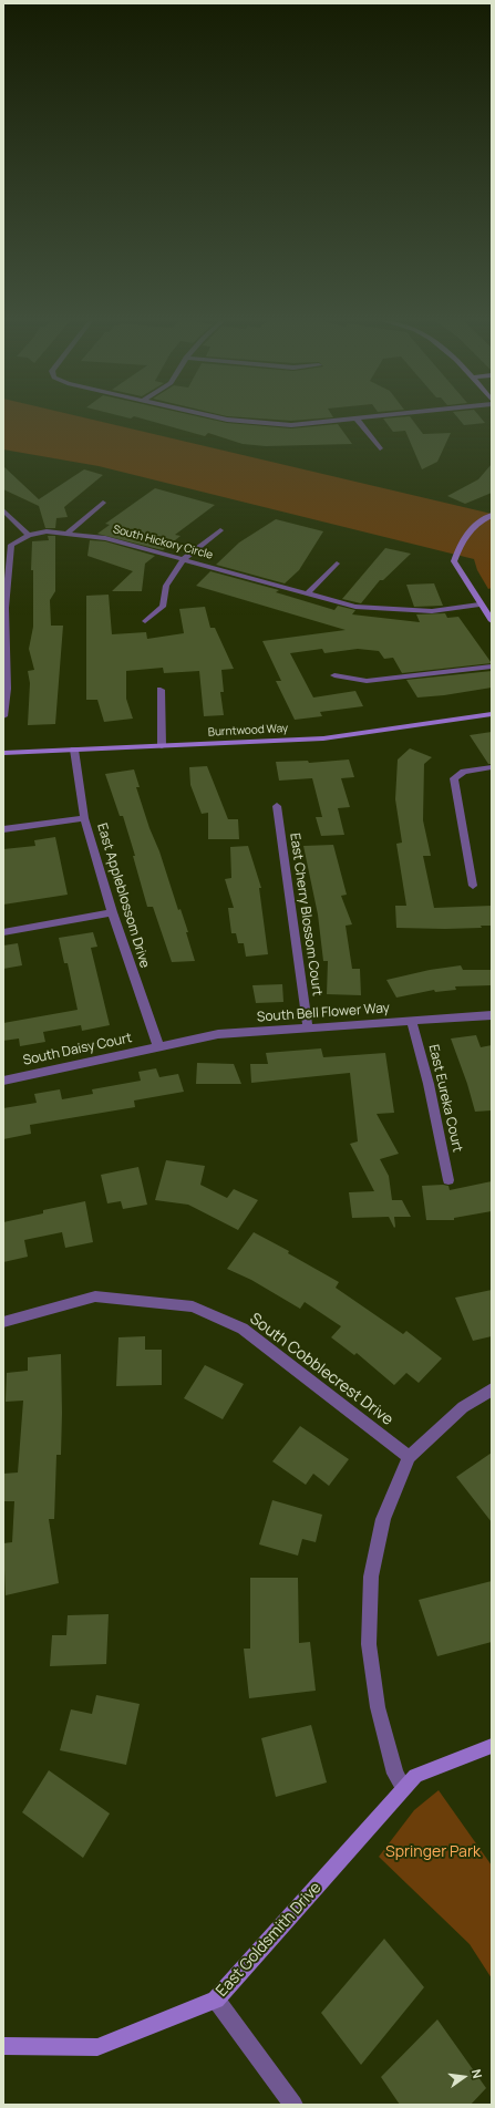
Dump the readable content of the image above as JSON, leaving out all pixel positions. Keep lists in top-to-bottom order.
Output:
{
  "streets": {
    "street": [
      "South Hickory Circle",
      "Burntwood Way",
      "East Appleblossom Drive",
      "East Cherry Blossom Court",
      "South Bell Flower Way",
      "South Daisy Court",
      "East Eureka Court",
      "South Cobblecrest Drive",
      "East Goldsmith Drive"
    ]
  },
  "crossings": [
    ["Burntwood Way", "East Appleblossom Drive"],
    ["East Appleblossom Drive", "South Bell Flower Way"],
    ["East Appleblossom Drive", "South Daisy Court"],
    ["East Cherry Blossom Court", "South Bell Flower Way"],
    ["South Bell Flower Way", "South Daisy Court"],
    ["South Bell Flower Way", "East Eureka Court"]
  ],
  "parks": ["Springer Park"],
  "north": "right"
}
